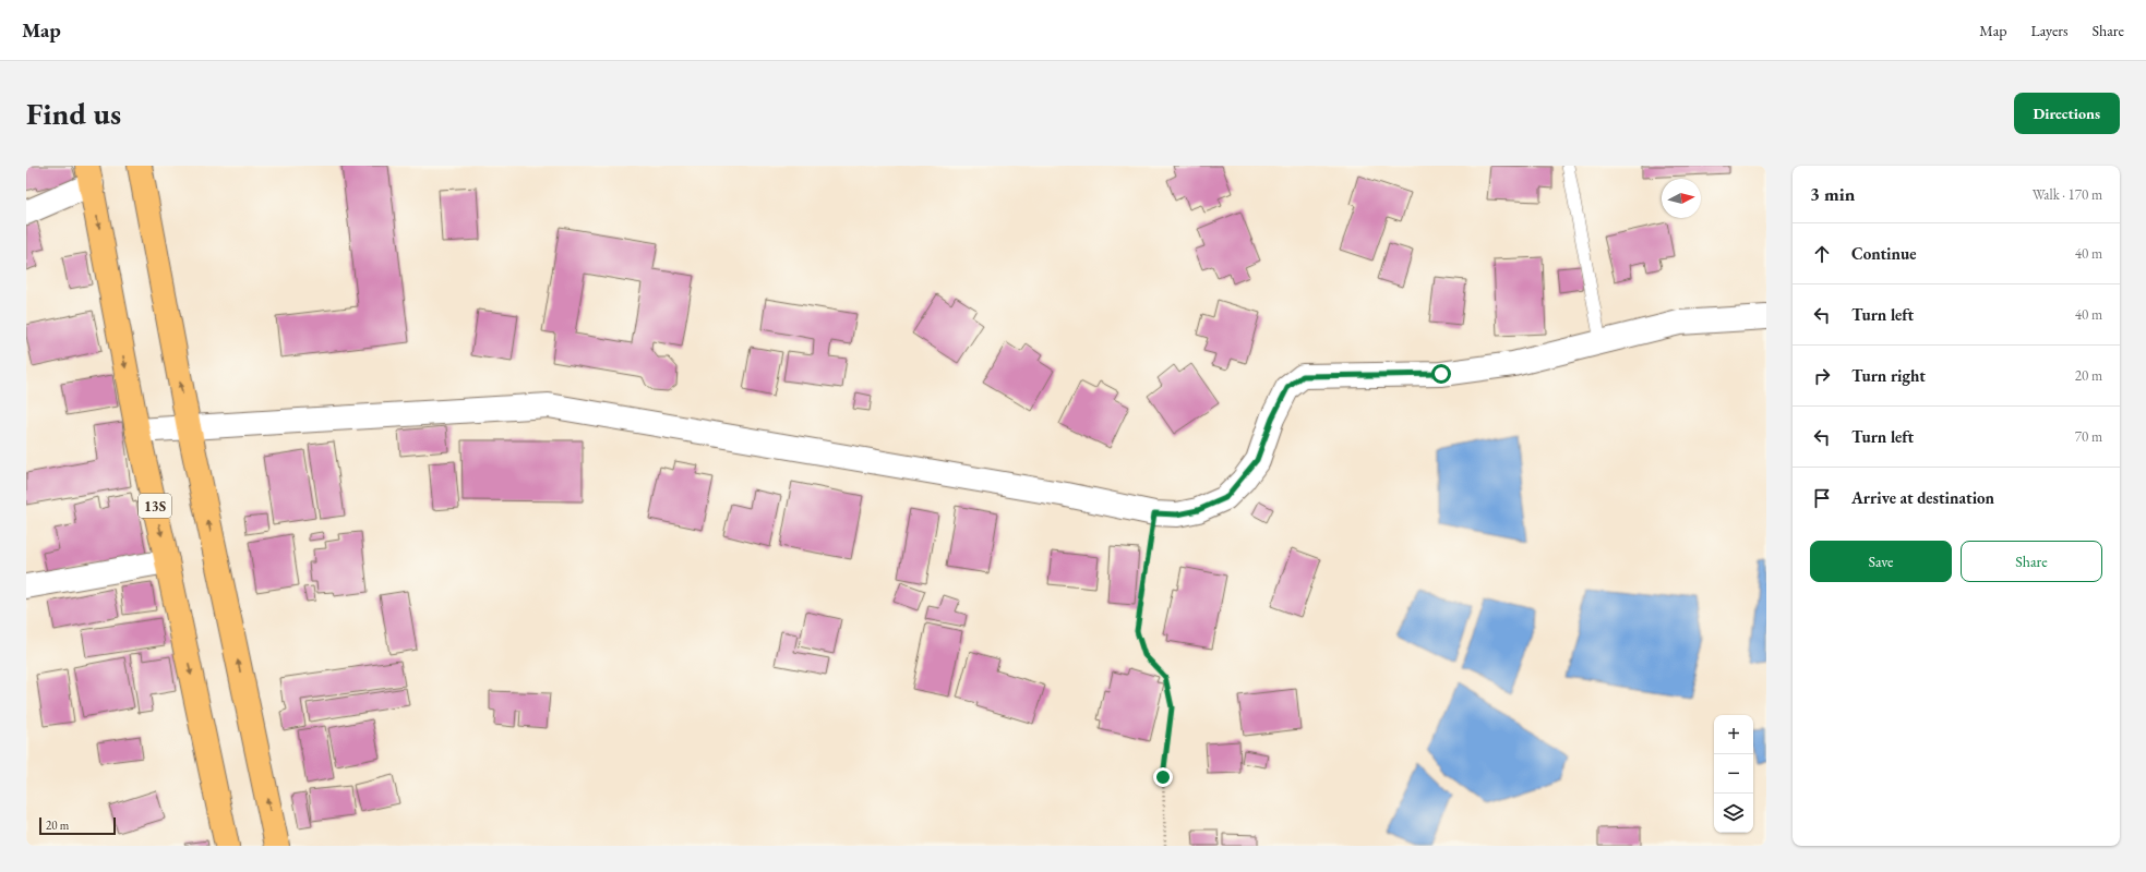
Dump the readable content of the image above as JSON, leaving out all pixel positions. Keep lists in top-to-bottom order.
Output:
{
  "streets": {
    "highway": ["13S"]
  },
  "scale_bar": "20 m",
  "north": "right",
  "page": {
    "header": "Map",
    "nav": ["Map", "Layers", "Share"],
    "buttons": [
      "Directions",
      ["Save", "Share"]
    ],
    "title": "Find us",
    "heading": ["3 min", "Walk · 170 m"],
    "list": [
      ["Continue", "40 m"],
      ["Turn left", "40 m"],
      ["Turn right", "20 m"],
      ["Turn left", "70 m"],
      "Arrive at destination"
    ],
    "map_buttons": ["+", "−"],
    "scale": "20 m"
  }
}
